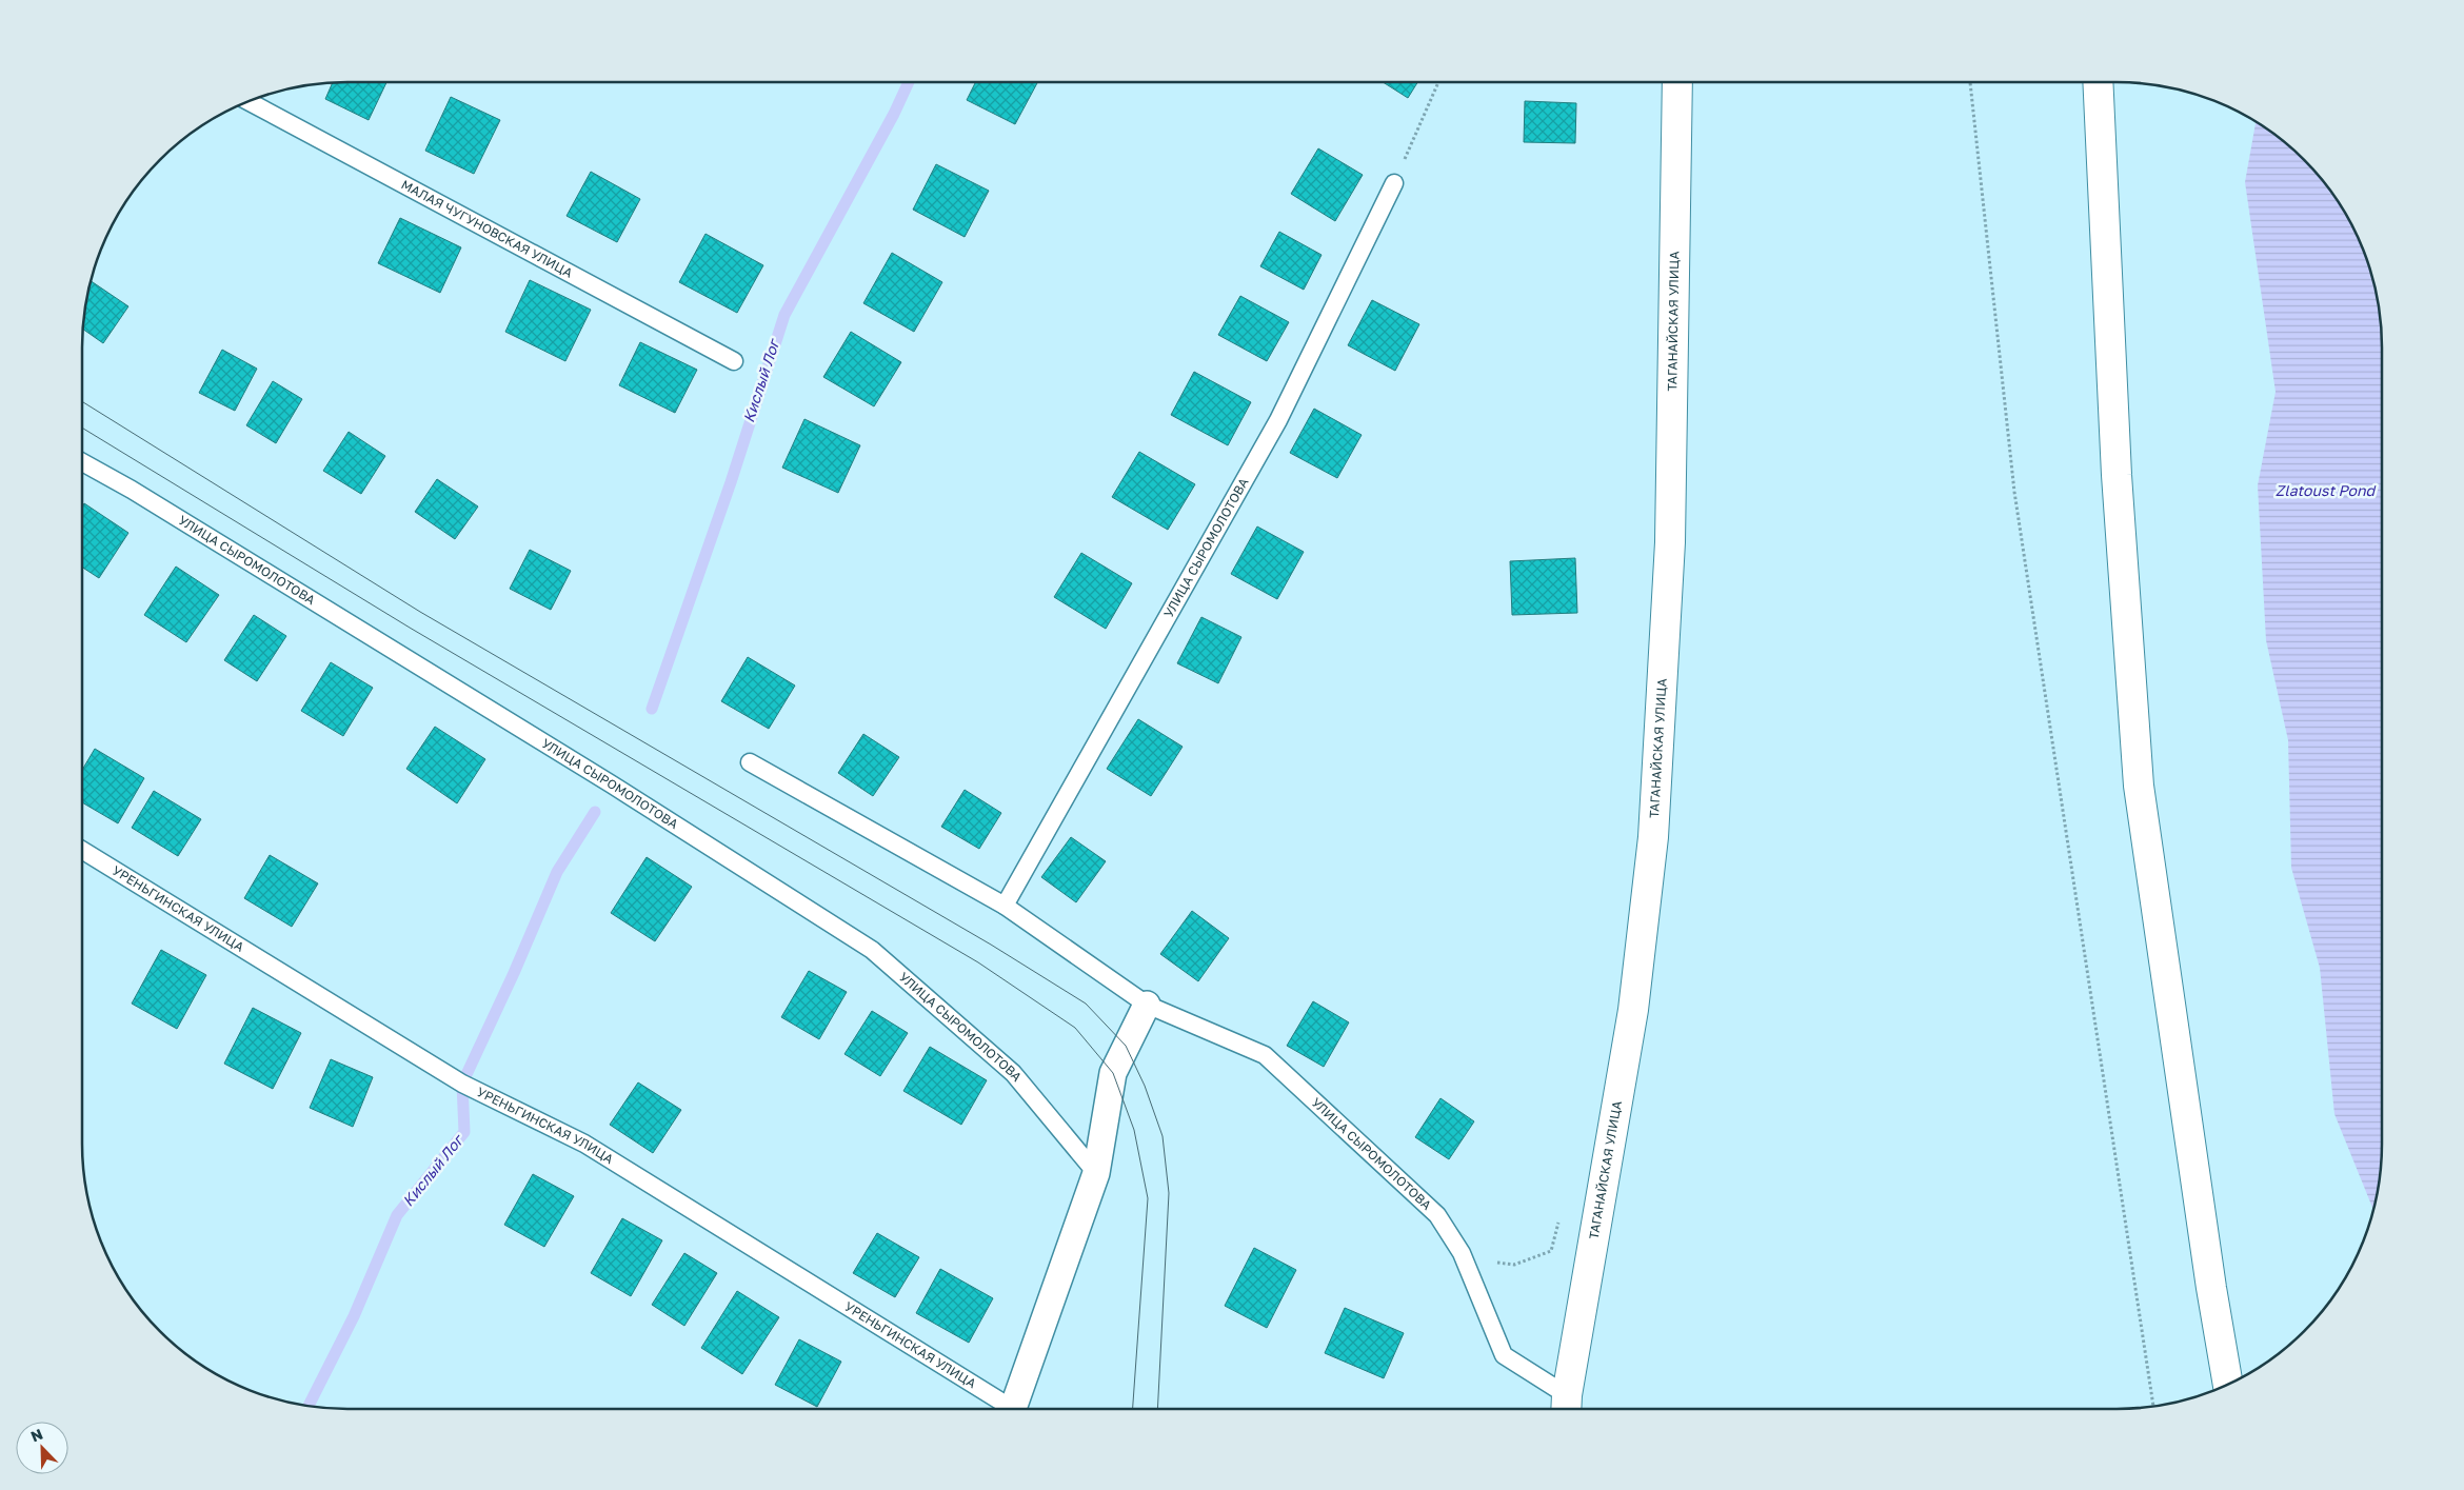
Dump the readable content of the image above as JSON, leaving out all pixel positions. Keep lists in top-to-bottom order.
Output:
{
  "streets": {
    "main road": ["ТАГАНАЙСКАЯ УЛИЦА"],
    "lane": ["МАЛАЯ ЧУГУНОВСКАЯ УЛИЦА", "УЛИЦА СЫРОМОЛОТОВА", "УРЕНЬГИНСКАЯ УЛИЦА"]
  },
  "crossings": [
    ["ТАГАНАЙСКАЯ УЛИЦА", "УЛИЦА СЫРОМОЛОТОВА"]
  ],
  "water": ["Кислый Лог", "Zlatoust Pond"],
  "north": "top left"
}
